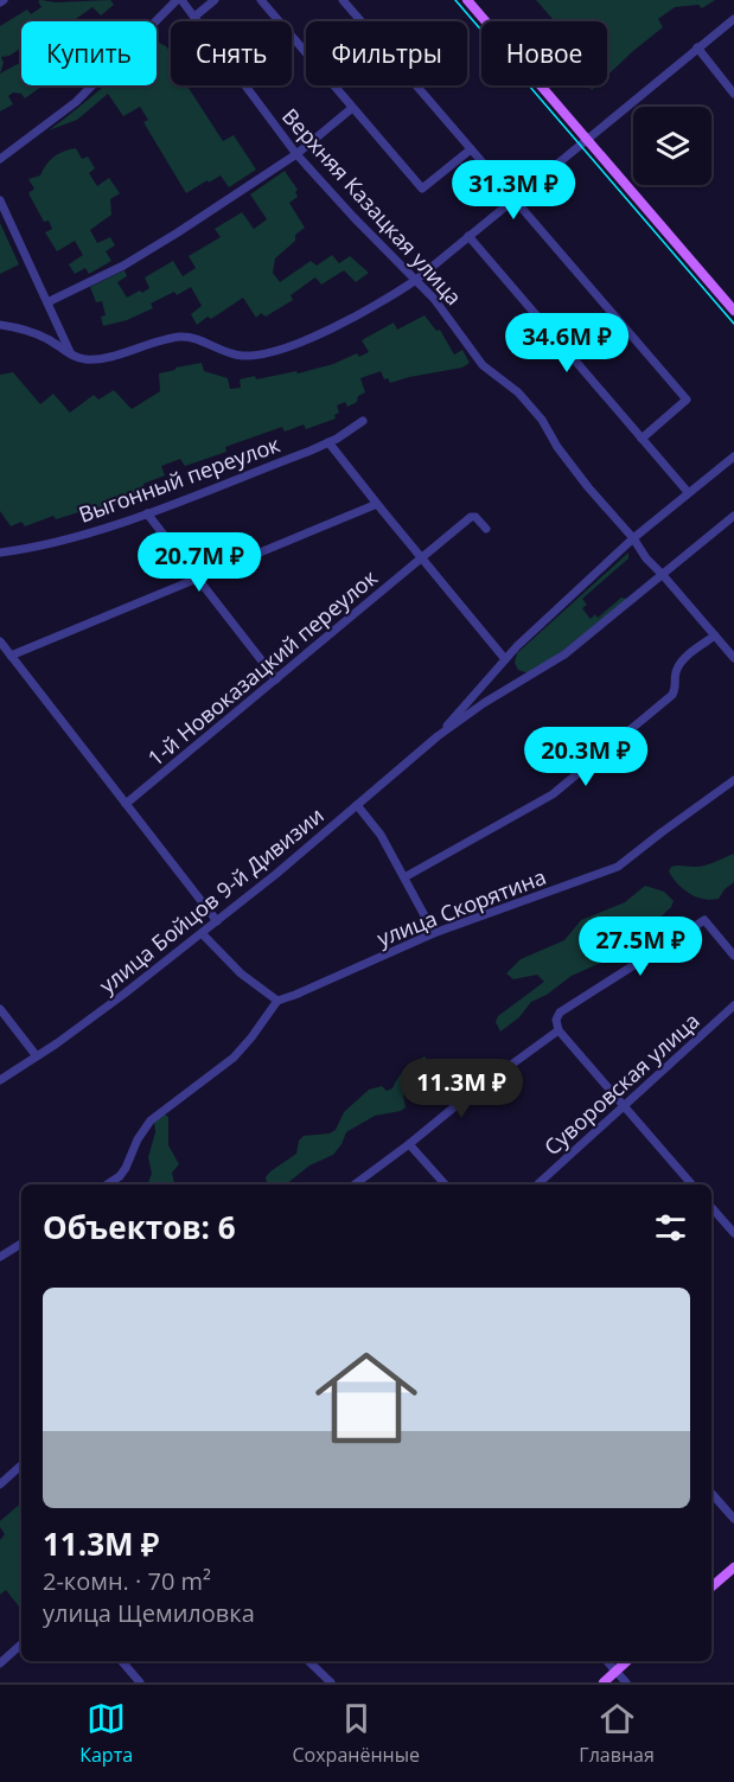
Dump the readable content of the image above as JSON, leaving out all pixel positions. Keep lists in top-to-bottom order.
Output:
{
  "streets": {
    "street": [
      "Верхняя Казацкая улица",
      "Выгонный переулок",
      "1-й Новоказацкий переулок",
      "улица Бойцов 9-й Дивизии",
      "улица Скорятина",
      "Суворовская улица"
    ]
  },
  "crossings": [
    ["Верхняя Казацкая улица", "улица Бойцов 9-й Дивизии"]
  ],
  "page": {
    "chip": [
      "Купить",
      "Снять",
      "Фильтры",
      "Новое"
    ],
    "price": [
      "31.3M ₽",
      "34.6M ₽",
      "20.7M ₽",
      "20.3M ₽",
      "27.5M ₽",
      "11.3M ₽"
    ],
    "heading": "Объектов: 6",
    "list": [
      {
        "name": "11.3M ₽",
        "note": "2-комн. · 70 m² · улица Щемиловка"
      }
    ],
    "tabs": ["Карта", "Сохранённые", "Главная"]
  }
}
